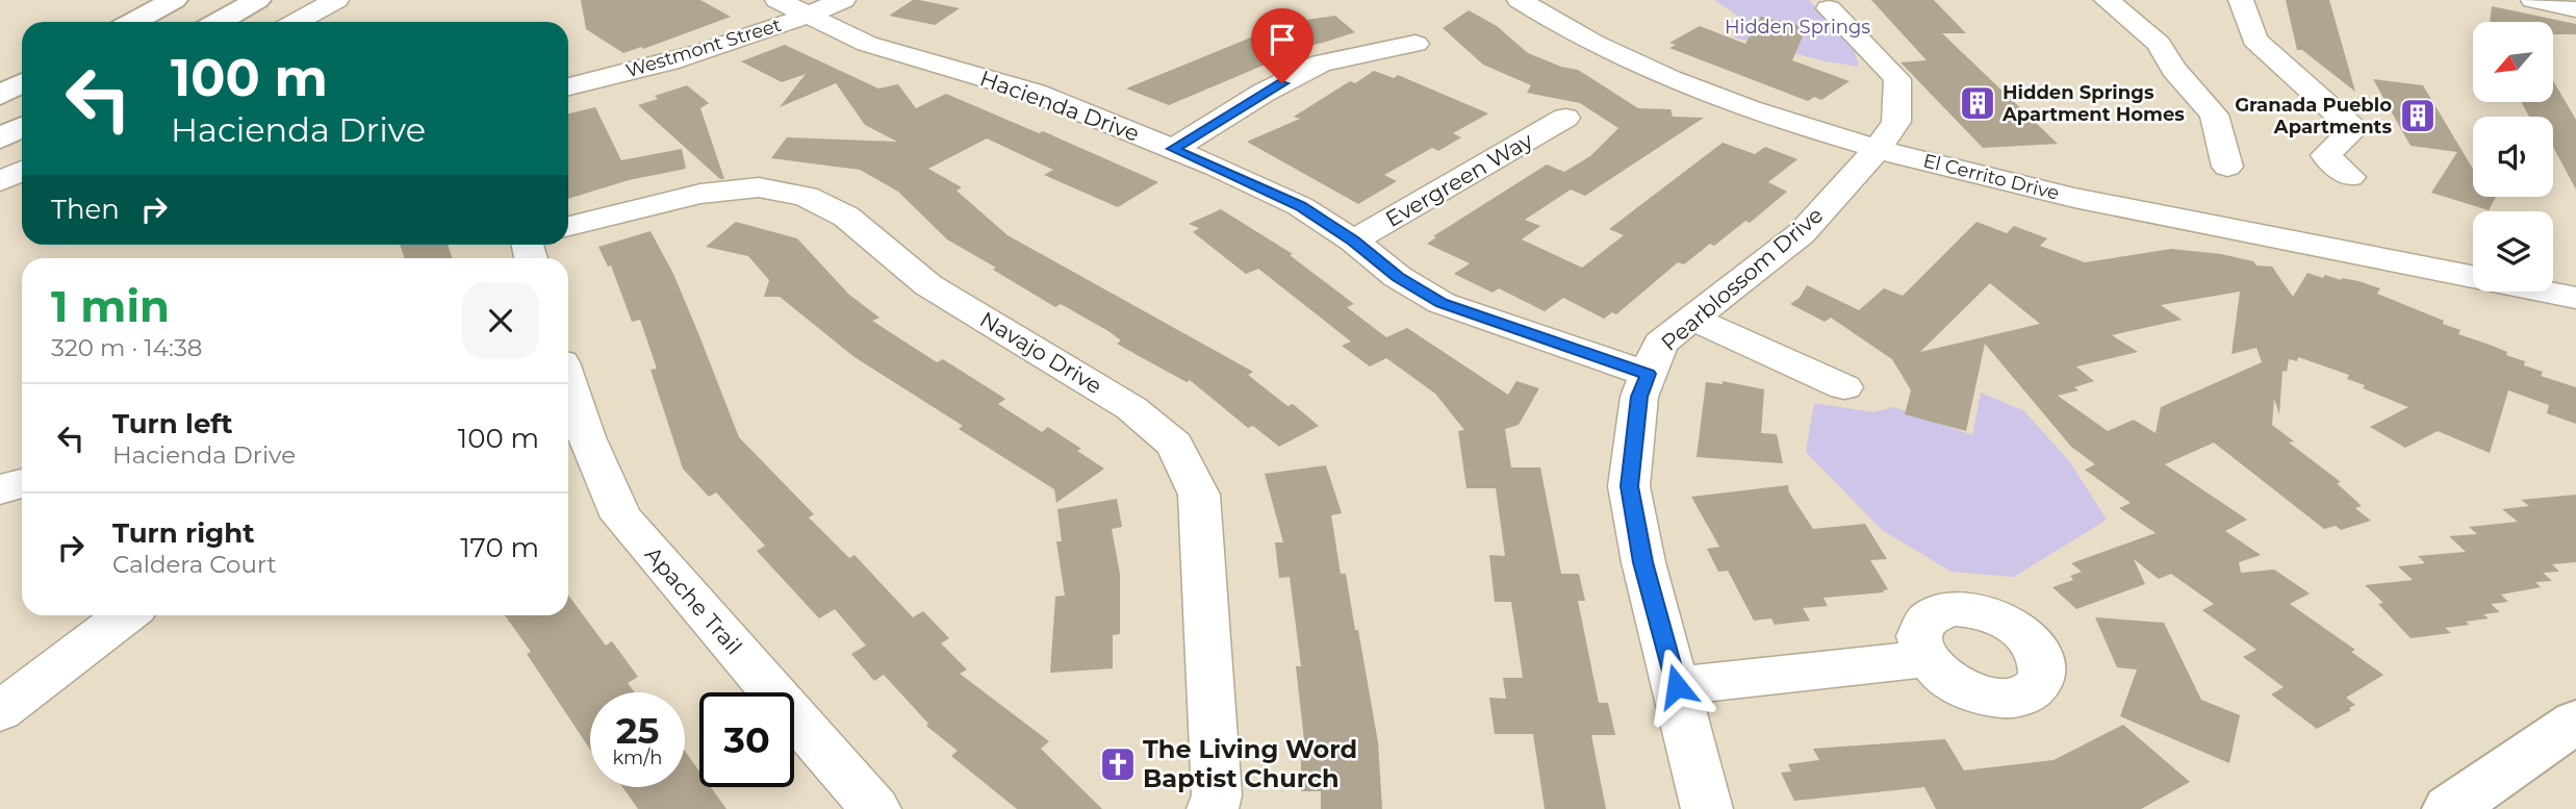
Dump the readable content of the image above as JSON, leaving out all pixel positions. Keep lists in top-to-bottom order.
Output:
{
  "streets": {
    "street": [
      "Westmont Street",
      "Hacienda Drive",
      "El Cerrito Drive",
      "Evergreen Way",
      "Pearblossom Drive",
      "Navajo Drive",
      "Apache Trail"
    ]
  },
  "crossings": [
    ["Westmont Street", "Hacienda Drive"],
    ["Hacienda Drive", "Evergreen Way"],
    ["Hacienda Drive", "Pearblossom Drive"],
    ["El Cerrito Drive", "Pearblossom Drive"]
  ],
  "parks": ["Hidden Springs"],
  "places": {
    "building": ["Hidden Springs Apartment Homes", "Granada Pueblo Apartments"],
    "church": ["The Living Word Baptist Church"]
  },
  "north": "bottom left",
  "page": {
    "turn": ["100 m", "Hacienda Drive"],
    "then": "Then",
    "heading": ["1 min", "320 m · 14:38"],
    "list": [
      {
        "name": "Turn left",
        "note": "Hacienda Drive",
        "value": "100 m"
      },
      {
        "name": "Turn right",
        "note": "Caldera Court",
        "value": "170 m"
      }
    ],
    "speed": "25 km/h",
    "limit": "30"
  }
}
